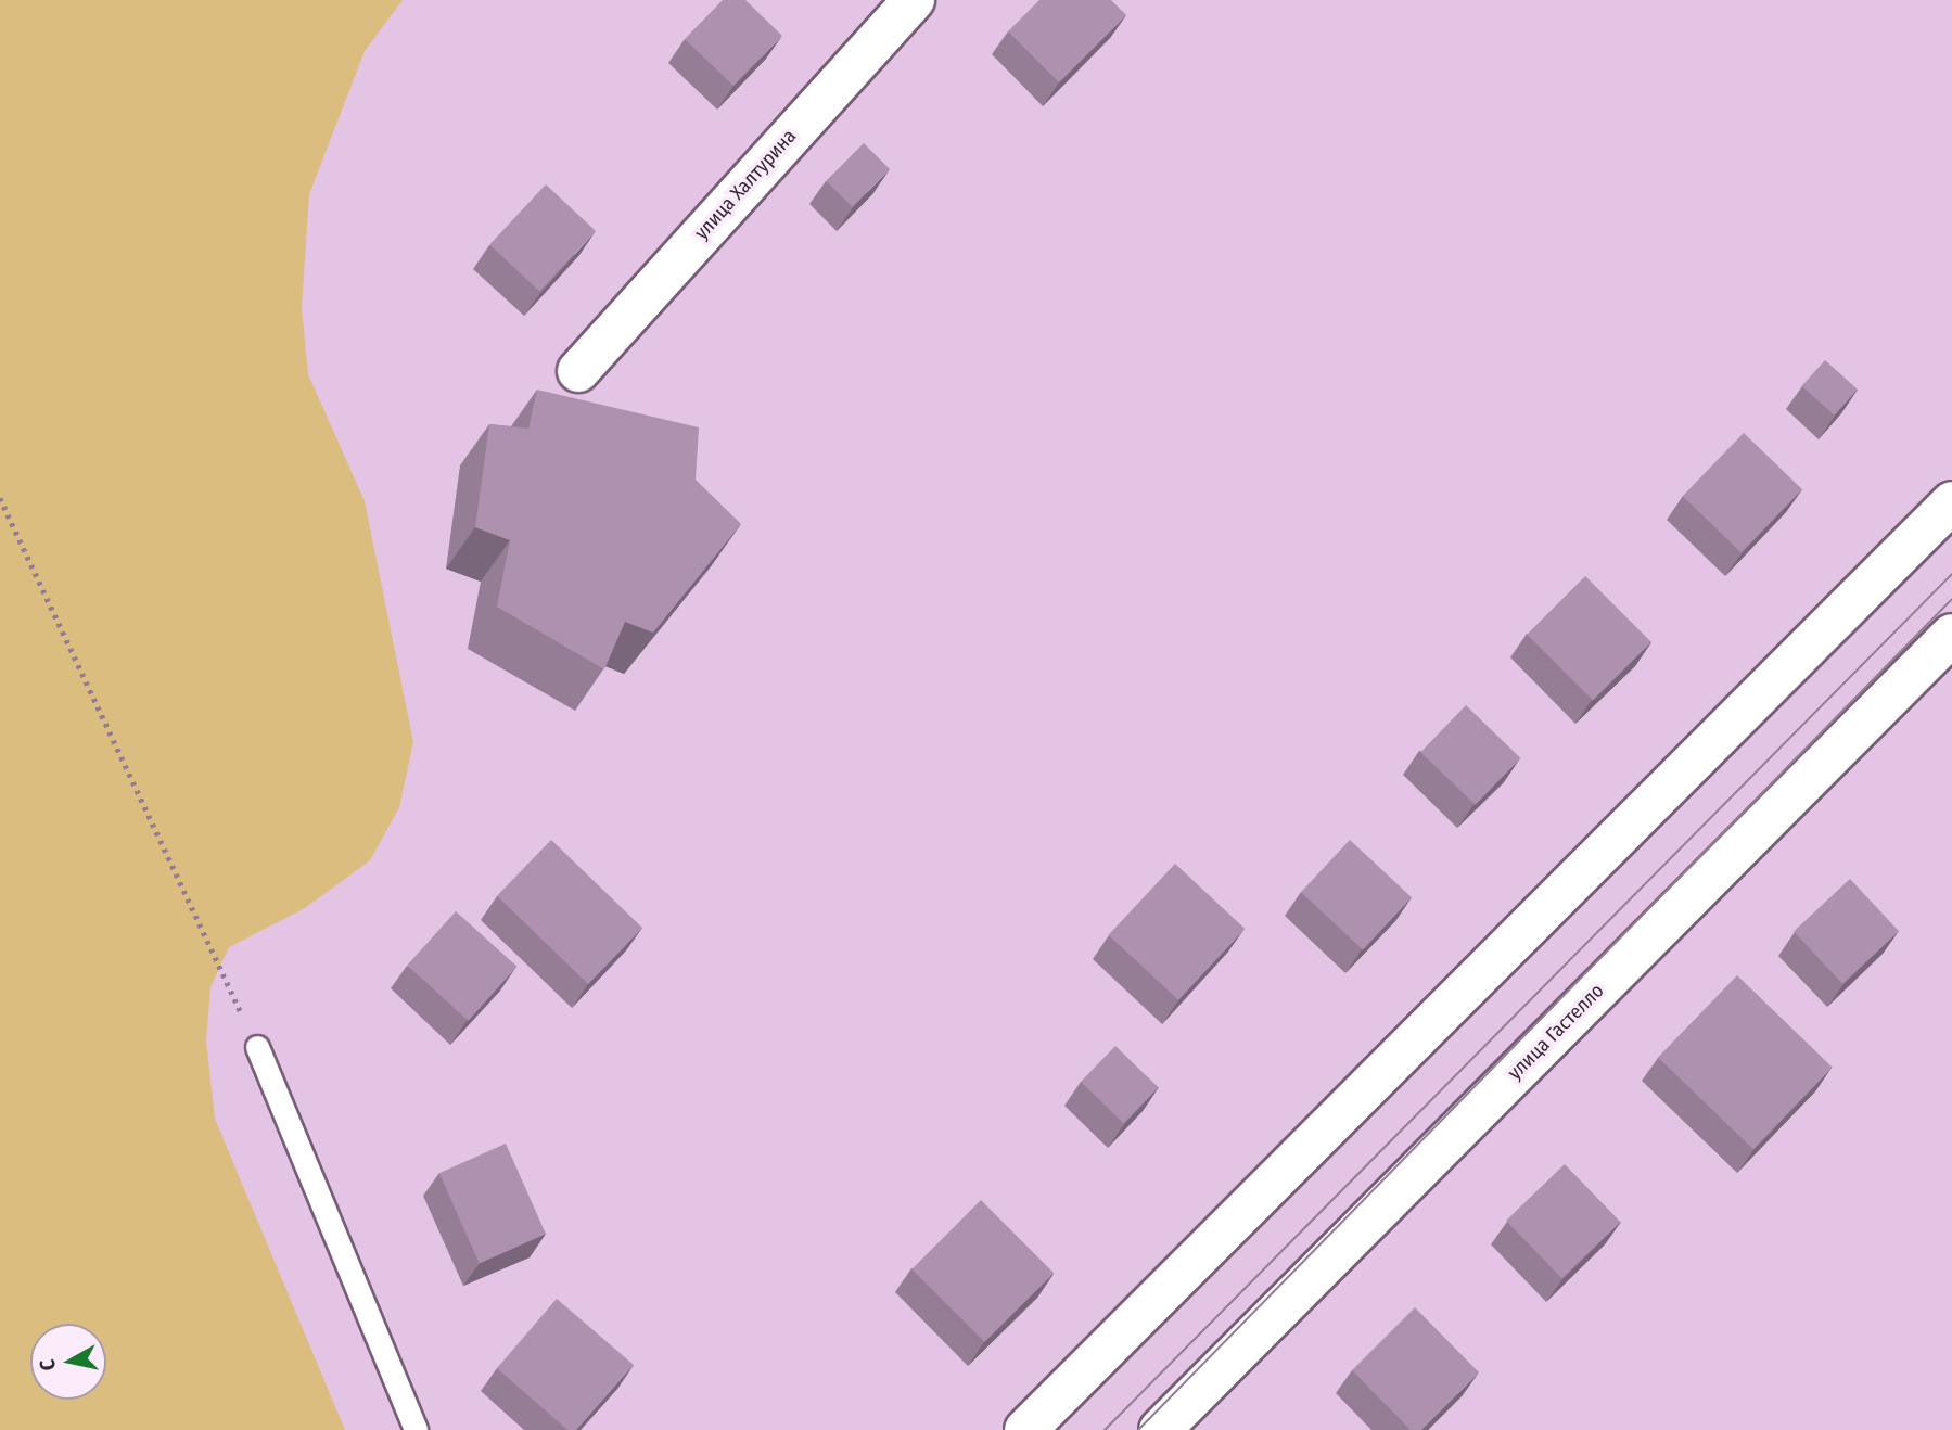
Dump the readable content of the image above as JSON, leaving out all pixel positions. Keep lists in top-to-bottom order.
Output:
{
  "streets": {
    "street": ["улица Халтурина", "улица Гастелло"]
  },
  "north": "left"
}
